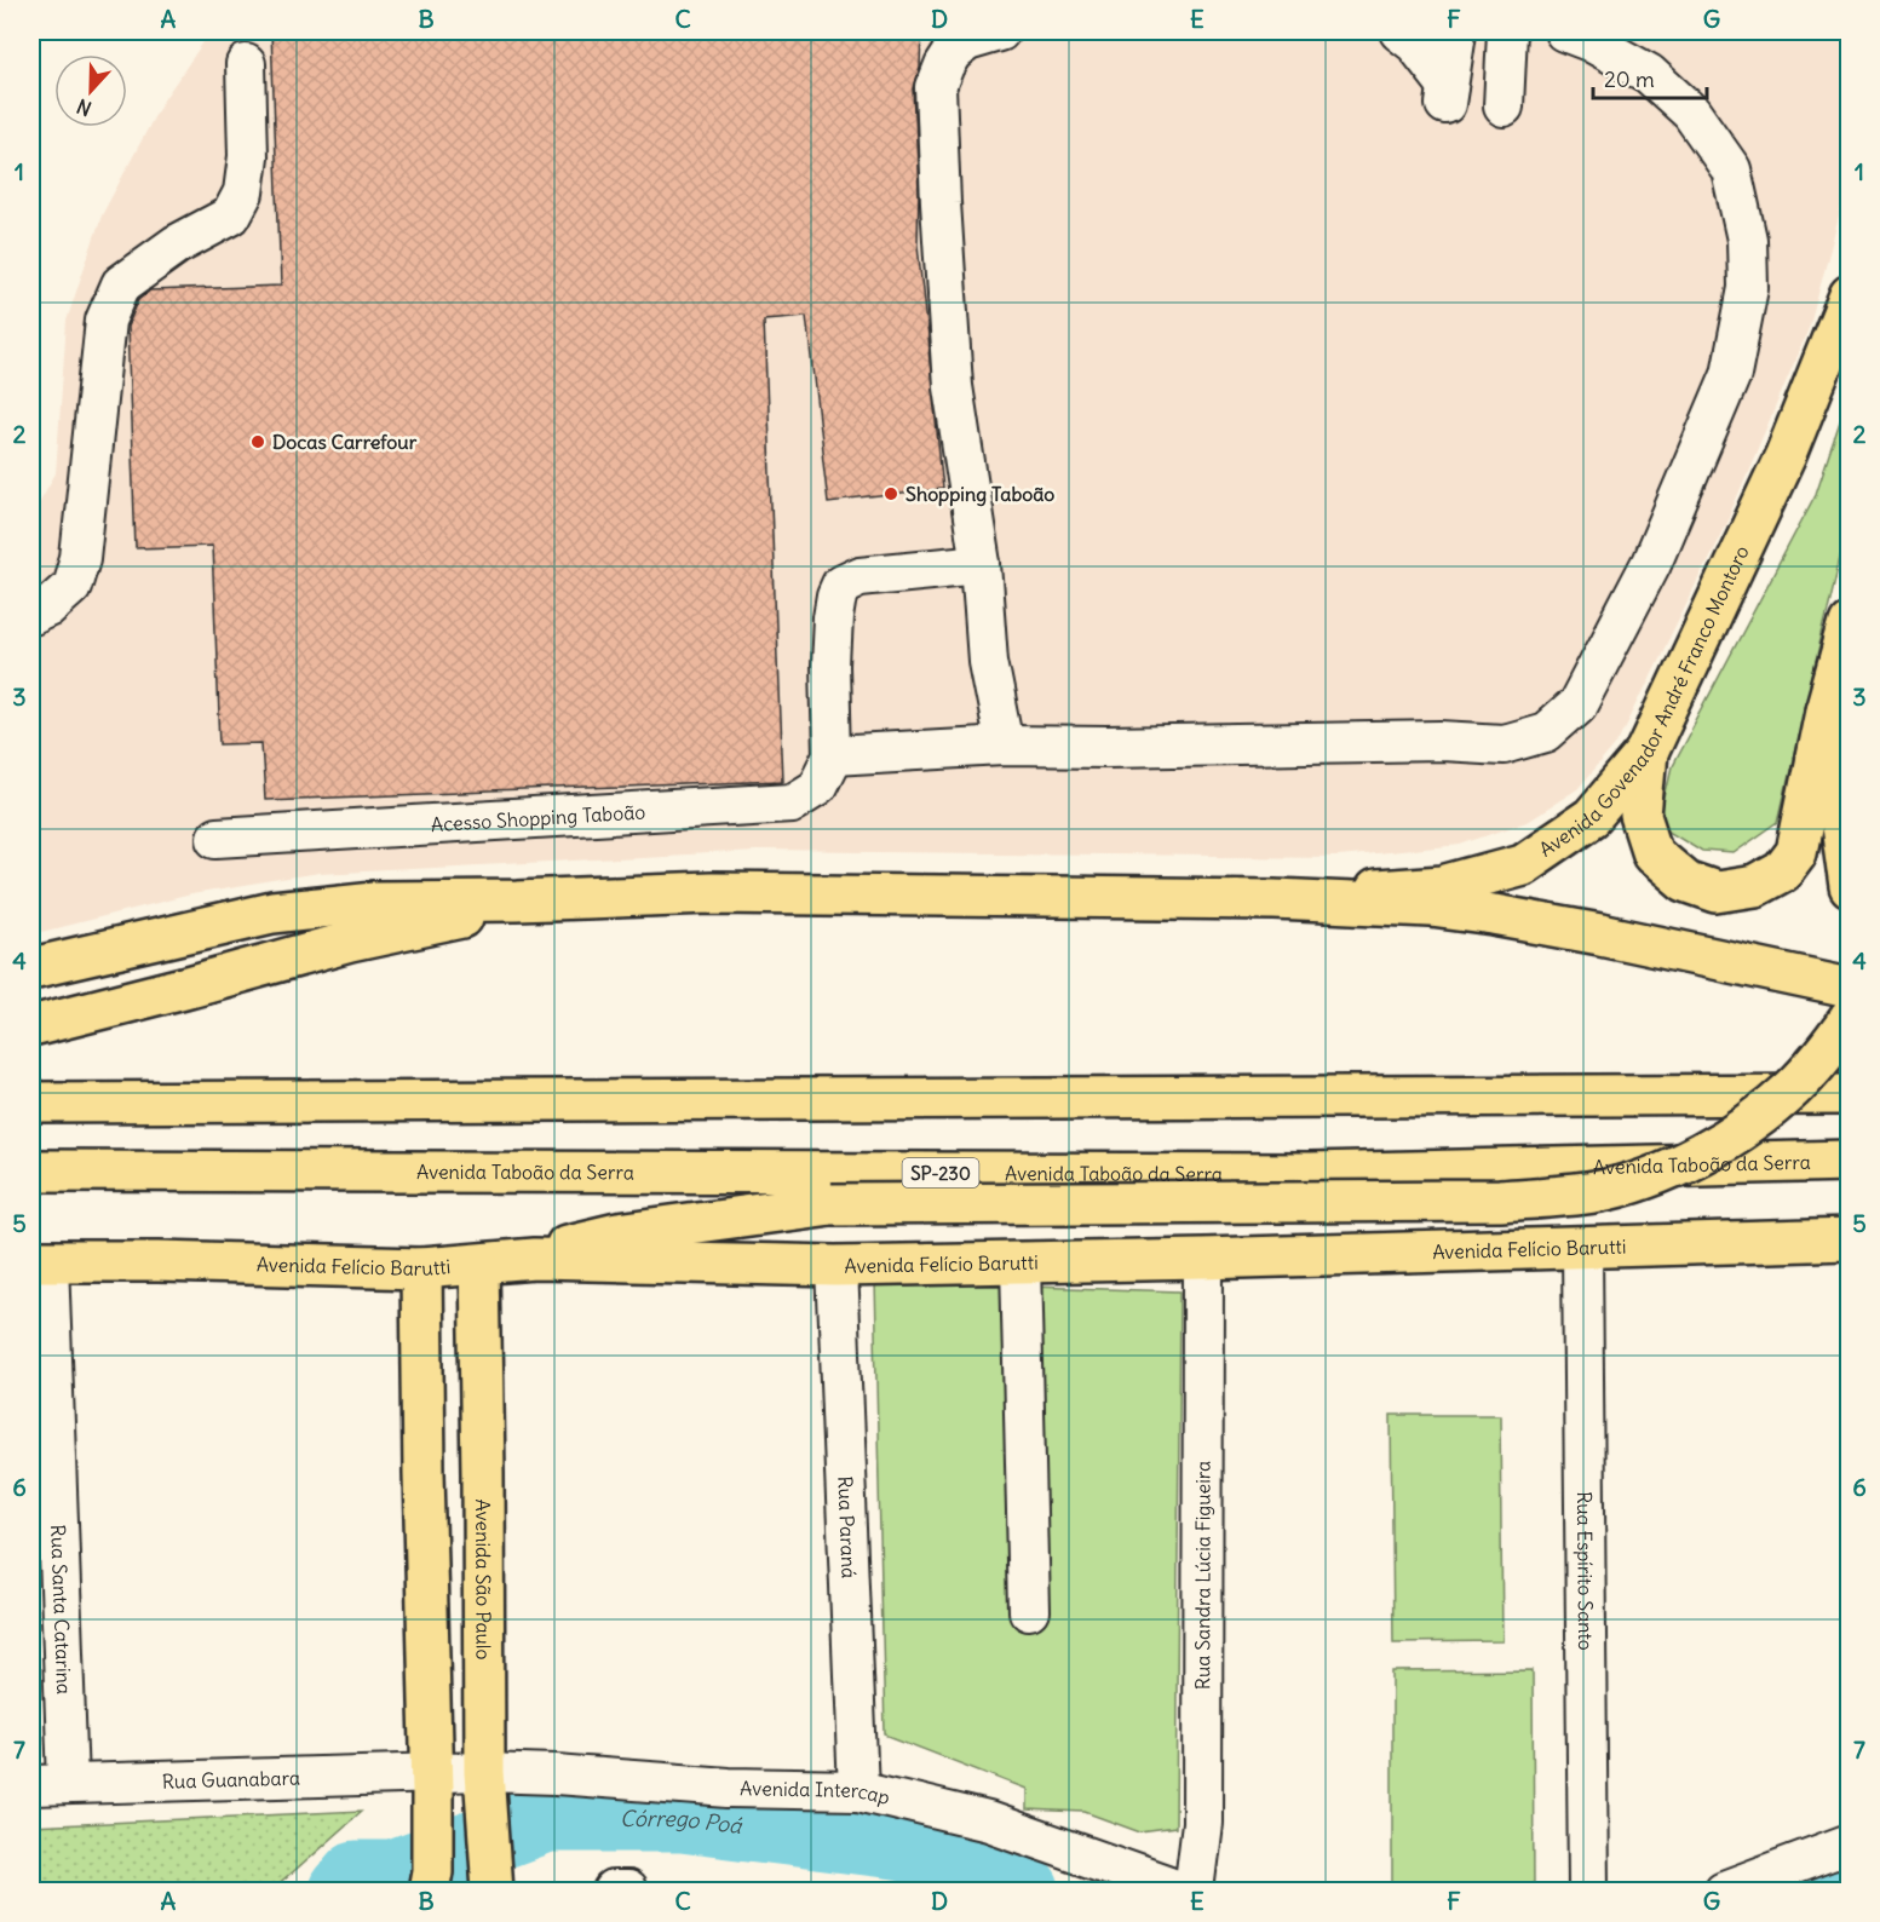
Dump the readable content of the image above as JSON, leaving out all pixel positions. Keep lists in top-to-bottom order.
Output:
{
  "streets": {
    "main road": [
      "Avenida Govenador André Franco Montoro",
      "Avenida Taboão da Serra",
      "SP-230",
      "Avenida Felício Barutti",
      "Avenida São Paulo"
    ],
    "street": [
      "Acesso Shopping Taboão",
      "Rua Paraná",
      "Rua Espírito Santo",
      "Rua Sandra Lúcia Figueira",
      "Rua Santa Catarina",
      "Rua Guanabara",
      "Avenida Intercap"
    ]
  },
  "crossings": [
    ["Avenida Felício Barutti", "Rua Paraná"],
    ["Avenida Felício Barutti", "Rua Espírito Santo"],
    ["Avenida Felício Barutti", "Rua Sandra Lúcia Figueira"],
    ["Avenida Felício Barutti", "Avenida São Paulo"],
    ["Avenida Felício Barutti", "Rua Santa Catarina"],
    ["Rua Paraná", "Avenida Intercap"],
    ["Avenida São Paulo", "Avenida Intercap"],
    ["Rua Santa Catarina", "Rua Guanabara"],
    ["Rua Guanabara", "Avenida Intercap"]
  ],
  "water": ["Córrego Poá"],
  "places": ["Docas Carrefour", "Shopping Taboão"],
  "scale_bar": "20 m",
  "north": "bottom",
  "grid": {
    "columns": [
      "A",
      "B",
      "C",
      "D",
      "E",
      "F",
      "G"
    ],
    "rows": [
      "1",
      "2",
      "3",
      "4",
      "5",
      "6",
      "7"
    ]
  }
}
